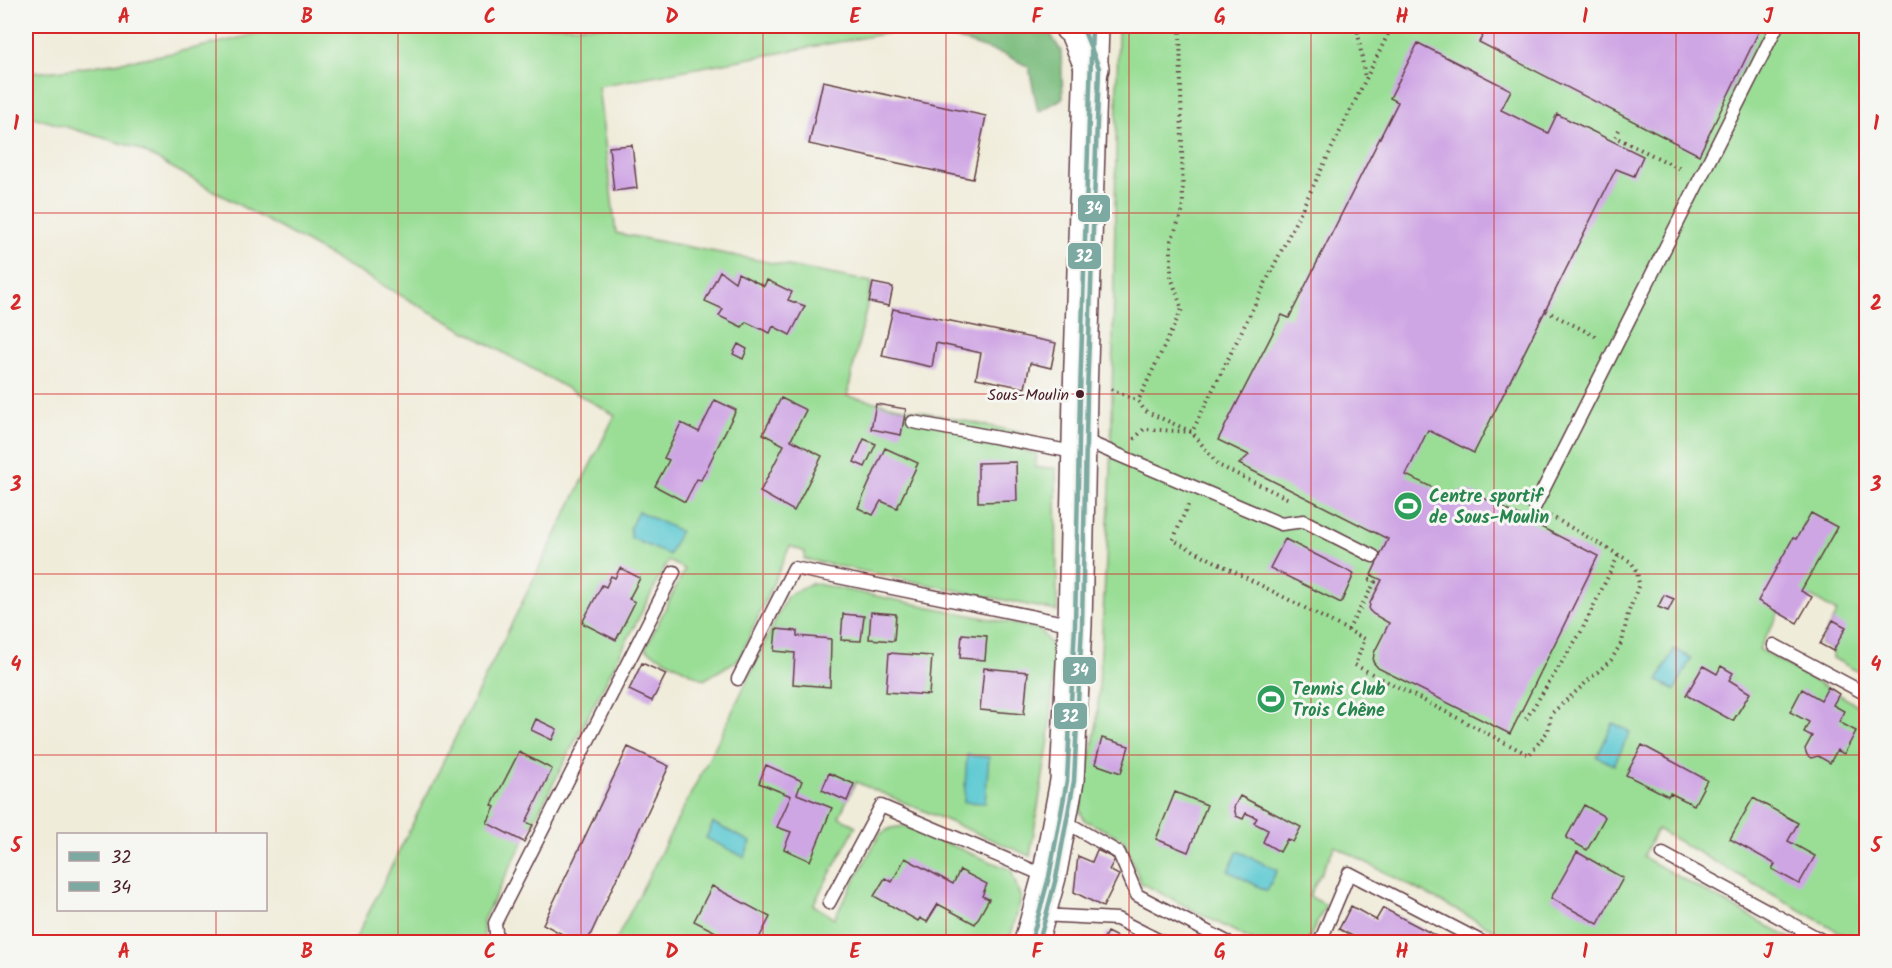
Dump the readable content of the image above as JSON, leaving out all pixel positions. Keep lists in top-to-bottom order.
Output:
{
  "places": {
    "other": ["Sous-Moulin"],
    "sports": ["Centre sportif de Sous-Moulin", "Tennis Club Trois Chêne"]
  },
  "lines": ["transit line 32", "transit line 34"],
  "legend": ["32", "34"],
  "grid": {
    "columns": [
      "A",
      "B",
      "C",
      "D",
      "E",
      "F",
      "G",
      "H",
      "I",
      "J"
    ],
    "rows": [
      "1",
      "2",
      "3",
      "4",
      "5"
    ]
  }
}
